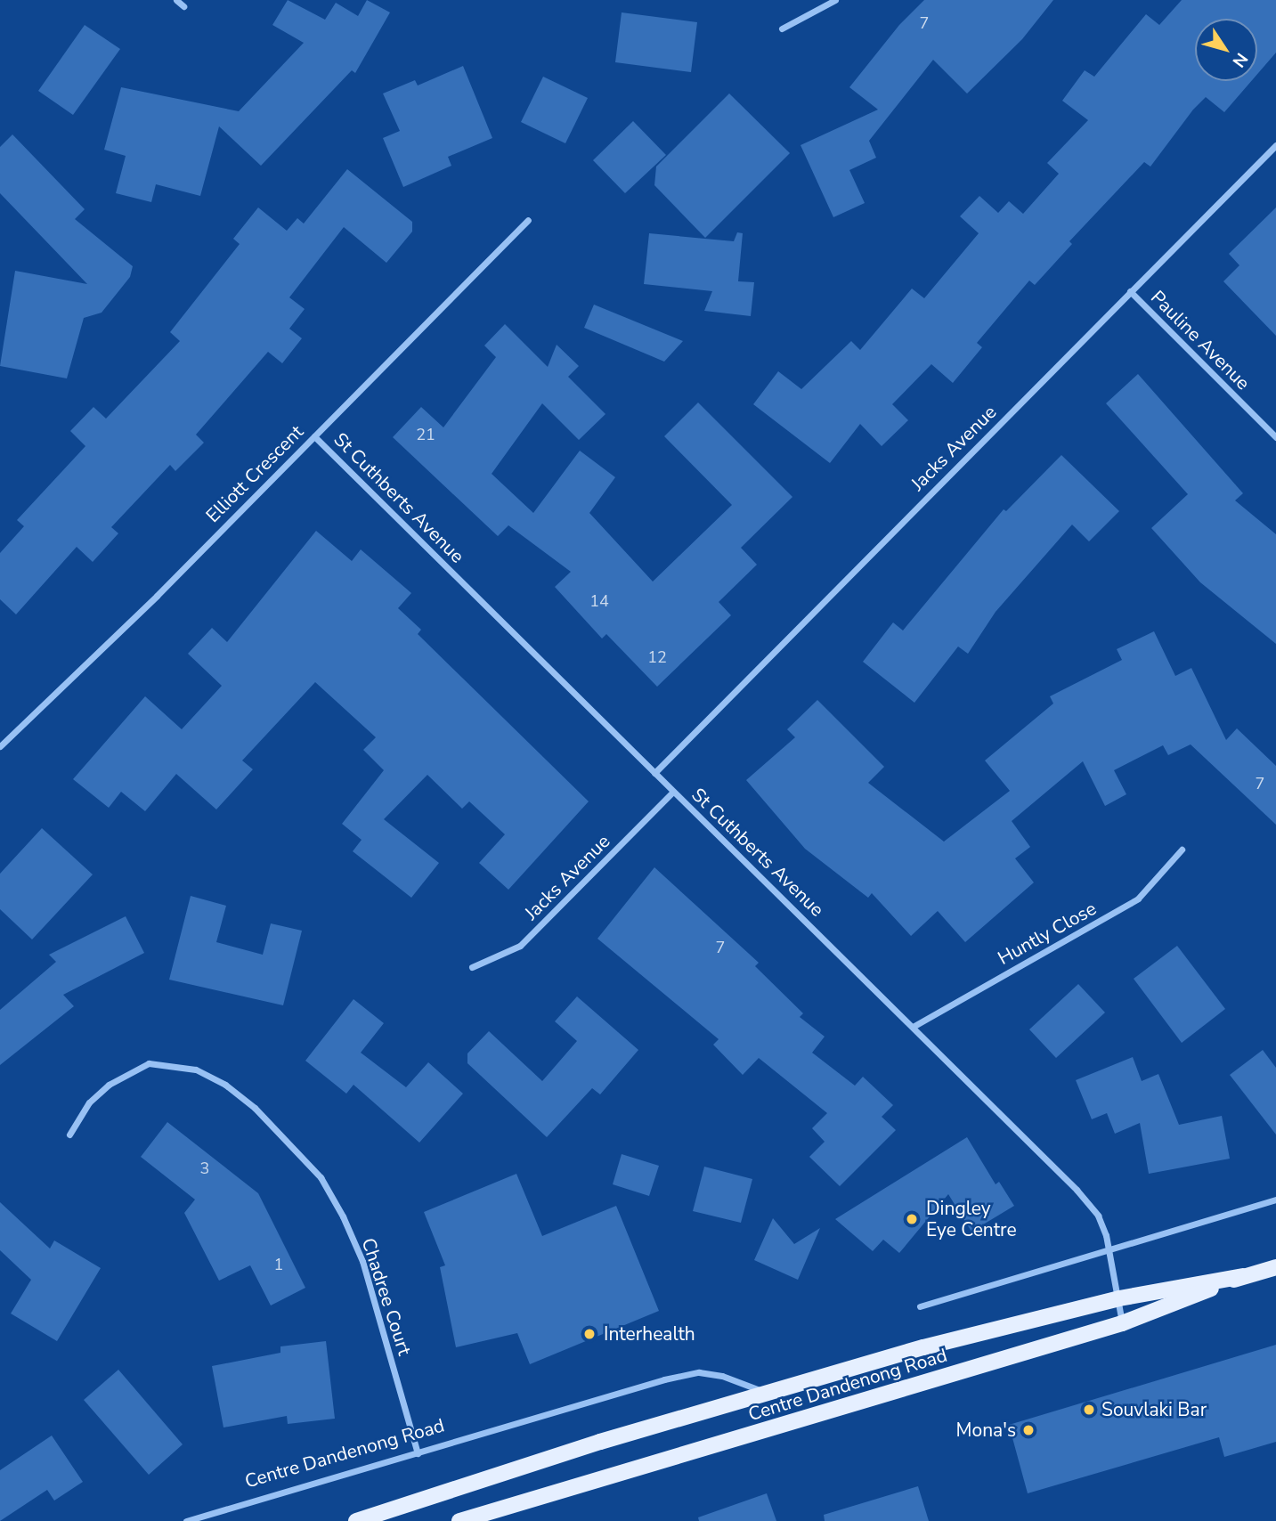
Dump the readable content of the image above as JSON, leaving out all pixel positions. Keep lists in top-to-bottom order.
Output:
{
  "streets": {
    "main road": ["Centre Dandenong Road"],
    "street": [
      "Pauline Avenue",
      "Jacks Avenue",
      "Elliott Crescent",
      "St Cuthberts Avenue",
      "Huntly Close",
      "Chadree Court"
    ]
  },
  "crossings": [
    ["Pauline Avenue", "Jacks Avenue"],
    ["Jacks Avenue", "St Cuthberts Avenue"],
    ["Elliott Crescent", "St Cuthberts Avenue"],
    ["St Cuthberts Avenue", "Huntly Close"],
    ["St Cuthberts Avenue", "Centre Dandenong Road"],
    ["Chadree Court", "Centre Dandenong Road"]
  ],
  "places": [
    "Dingley Eye Centre",
    "Interhealth",
    "Souvlaki Bar",
    "Mona's"
  ],
  "house_numbers": [
    "7",
    "21",
    "14",
    "12",
    "7",
    "7",
    "3",
    "1"
  ],
  "north": "bottom right"
}
